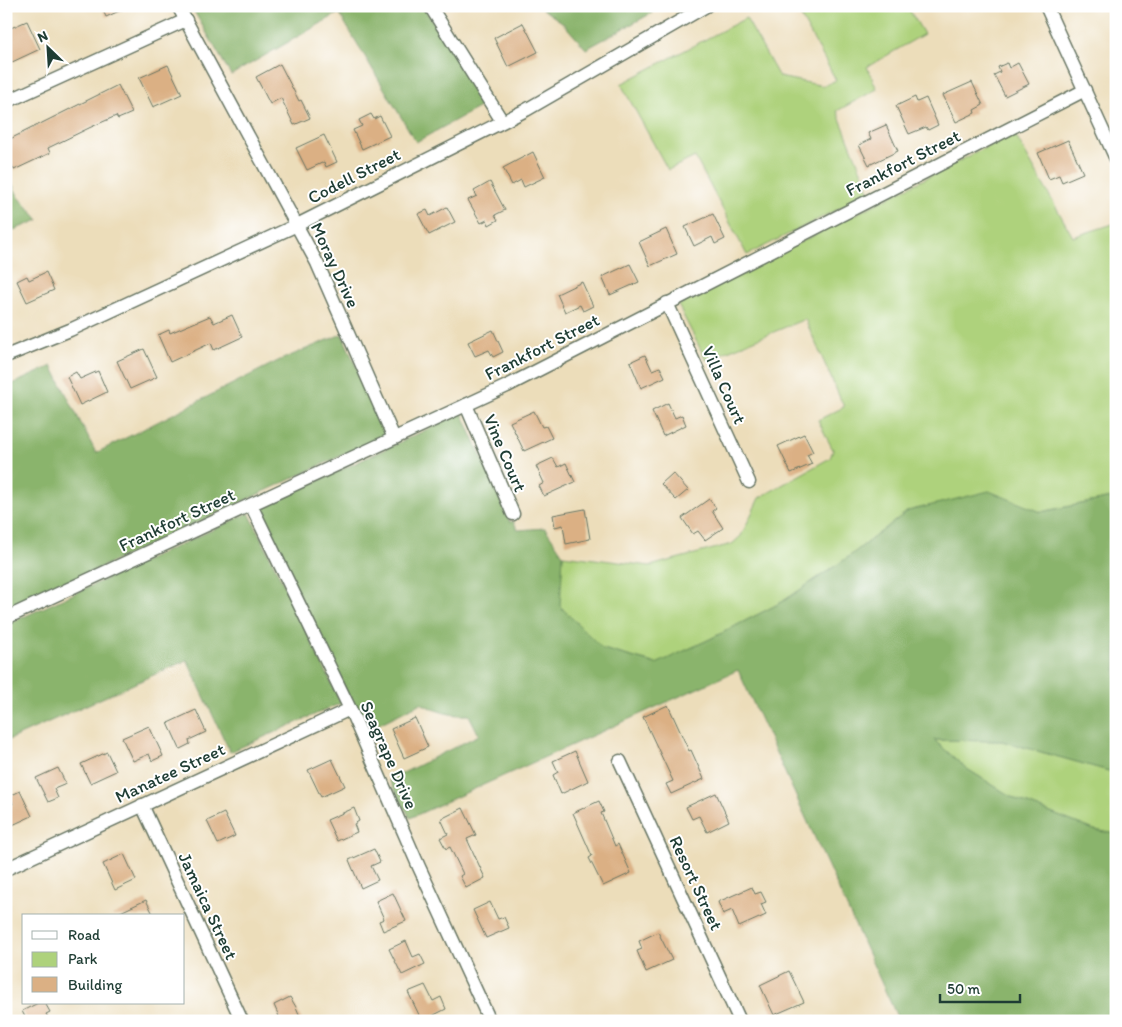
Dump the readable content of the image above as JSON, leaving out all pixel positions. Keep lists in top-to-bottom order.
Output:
{
  "streets": {
    "street": [
      "Frankfort Street",
      "Codell Street",
      "Moray Drive",
      "Villa Court",
      "Vine Court",
      "Seagrape Drive",
      "Manatee Street",
      "Resort Street",
      "Jamaica Street"
    ]
  },
  "crossings": [
    ["Frankfort Street", "Moray Drive"],
    ["Frankfort Street", "Villa Court"],
    ["Frankfort Street", "Vine Court"],
    ["Frankfort Street", "Seagrape Drive"],
    ["Codell Street", "Moray Drive"],
    ["Seagrape Drive", "Manatee Street"],
    ["Manatee Street", "Jamaica Street"]
  ],
  "legend": ["Road", "Park", "Building"],
  "scale_bar": "50 m",
  "north": "top left"
}
